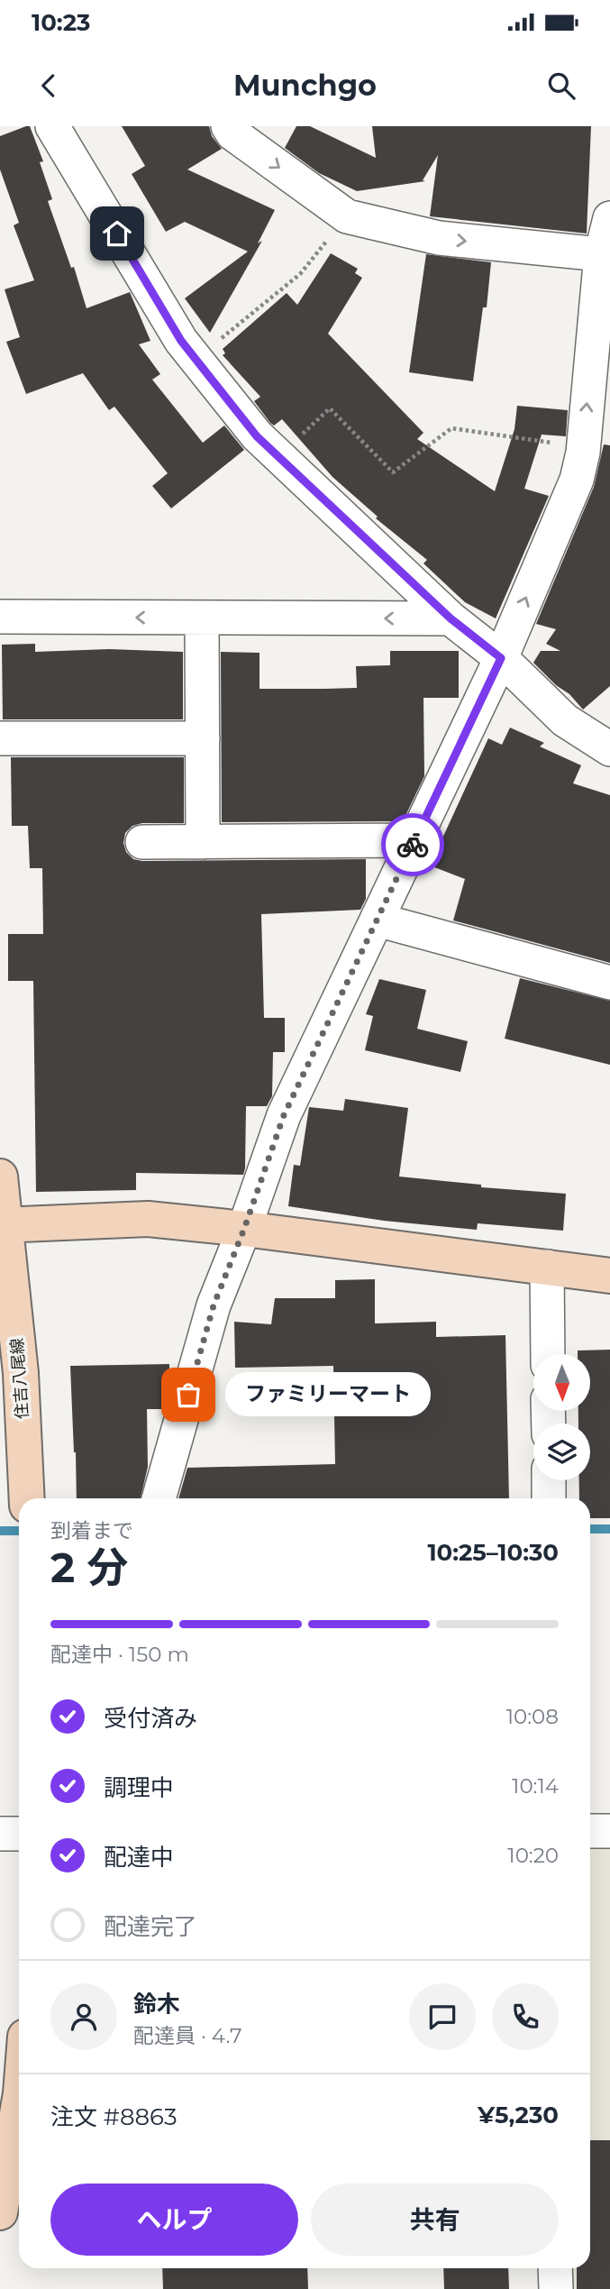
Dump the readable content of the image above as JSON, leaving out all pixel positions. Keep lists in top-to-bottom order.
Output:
{
  "streets": {
    "street": ["住吉八尾線"]
  },
  "places": ["ファミリーマート"],
  "north": "bottom",
  "page": {
    "status": "10:23",
    "header": "Munchgo",
    "bubble": "ファミリーマート",
    "heading": ["2 分", "到着まで", "10:25–10:30"],
    "panel": [
      "鈴木",
      "配達員 · 4.7",
      "注文 #8863",
      "¥5,230"
    ],
    "bar": "配達中 · 150 m",
    "list": [
      ["受付済み", "10:08"],
      ["調理中", "10:14"],
      ["配達中", "10:20"],
      "配達完了"
    ],
    "buttons": ["ヘルプ", "共有"]
  }
}
